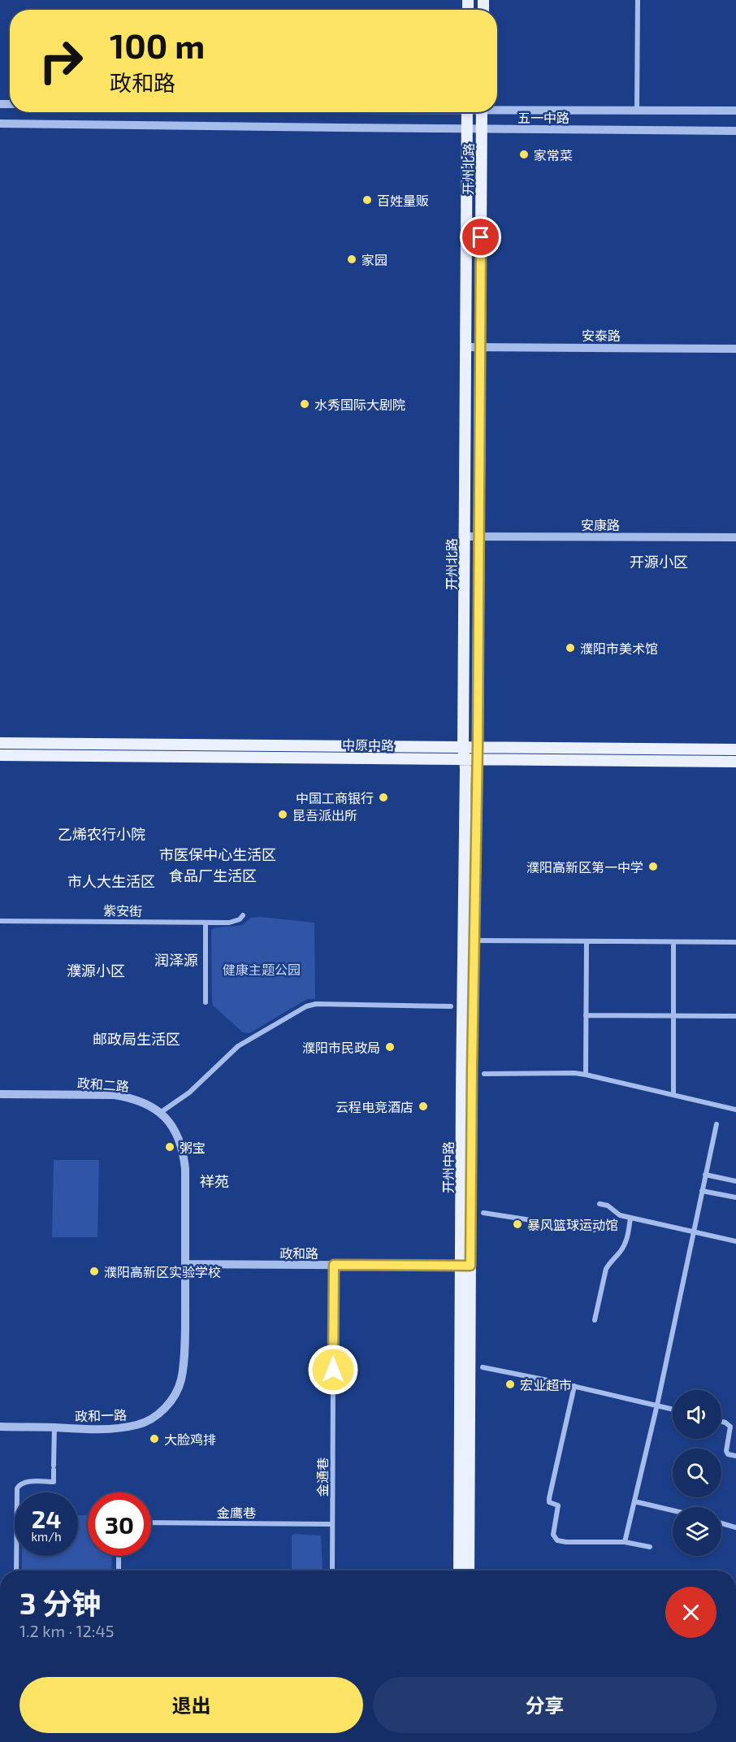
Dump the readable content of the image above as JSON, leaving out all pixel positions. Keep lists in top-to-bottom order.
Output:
{
  "streets": {
    "main road": ["开州北路", "中原中路", "开州中路"],
    "street": [
      "五一中路",
      "安泰路",
      "安康路",
      "紫安街",
      "政和二路",
      "政和路",
      "政和一路",
      "金通巷",
      "金鹰巷"
    ]
  },
  "crossings": [
    ["五一中路", "开州北路"],
    ["开州北路", "安泰路"],
    ["开州北路", "安康路"],
    ["开州北路", "中原中路"],
    ["开州北路", "开州中路"],
    ["中原中路", "开州中路"],
    ["政和二路", "政和路"],
    ["政和二路", "政和一路"],
    ["开州中路", "政和路"],
    ["政和路", "政和一路"],
    ["金通巷", "金鹰巷"]
  ],
  "districts": [
    "开源小区",
    "乙烯农行小院",
    "市医保中心生活区",
    "食品厂生活区",
    "市人大生活区",
    "润泽源",
    "濮源小区",
    "邮政局生活区",
    "祥苑"
  ],
  "parks": ["健康主题公园"],
  "places": [
    "家常菜",
    "百姓量贩",
    "家园",
    "水秀国际大剧院",
    "濮阳市美术馆",
    "中国工商银行",
    "昆吾派出所",
    "濮阳高新区第一中学",
    "濮阳市民政局",
    "云程电竞酒店",
    "粥宝",
    "暴风篮球运动馆",
    "濮阳高新区实验学校",
    "宏业超市",
    "大脸鸡排"
  ],
  "page": {
    "turn": ["100 m", "政和路"],
    "speed": "24 km/h",
    "limit": "30",
    "heading": ["3 分钟", "1.2 km · 12:45"],
    "buttons": ["退出", "分享"]
  }
}
